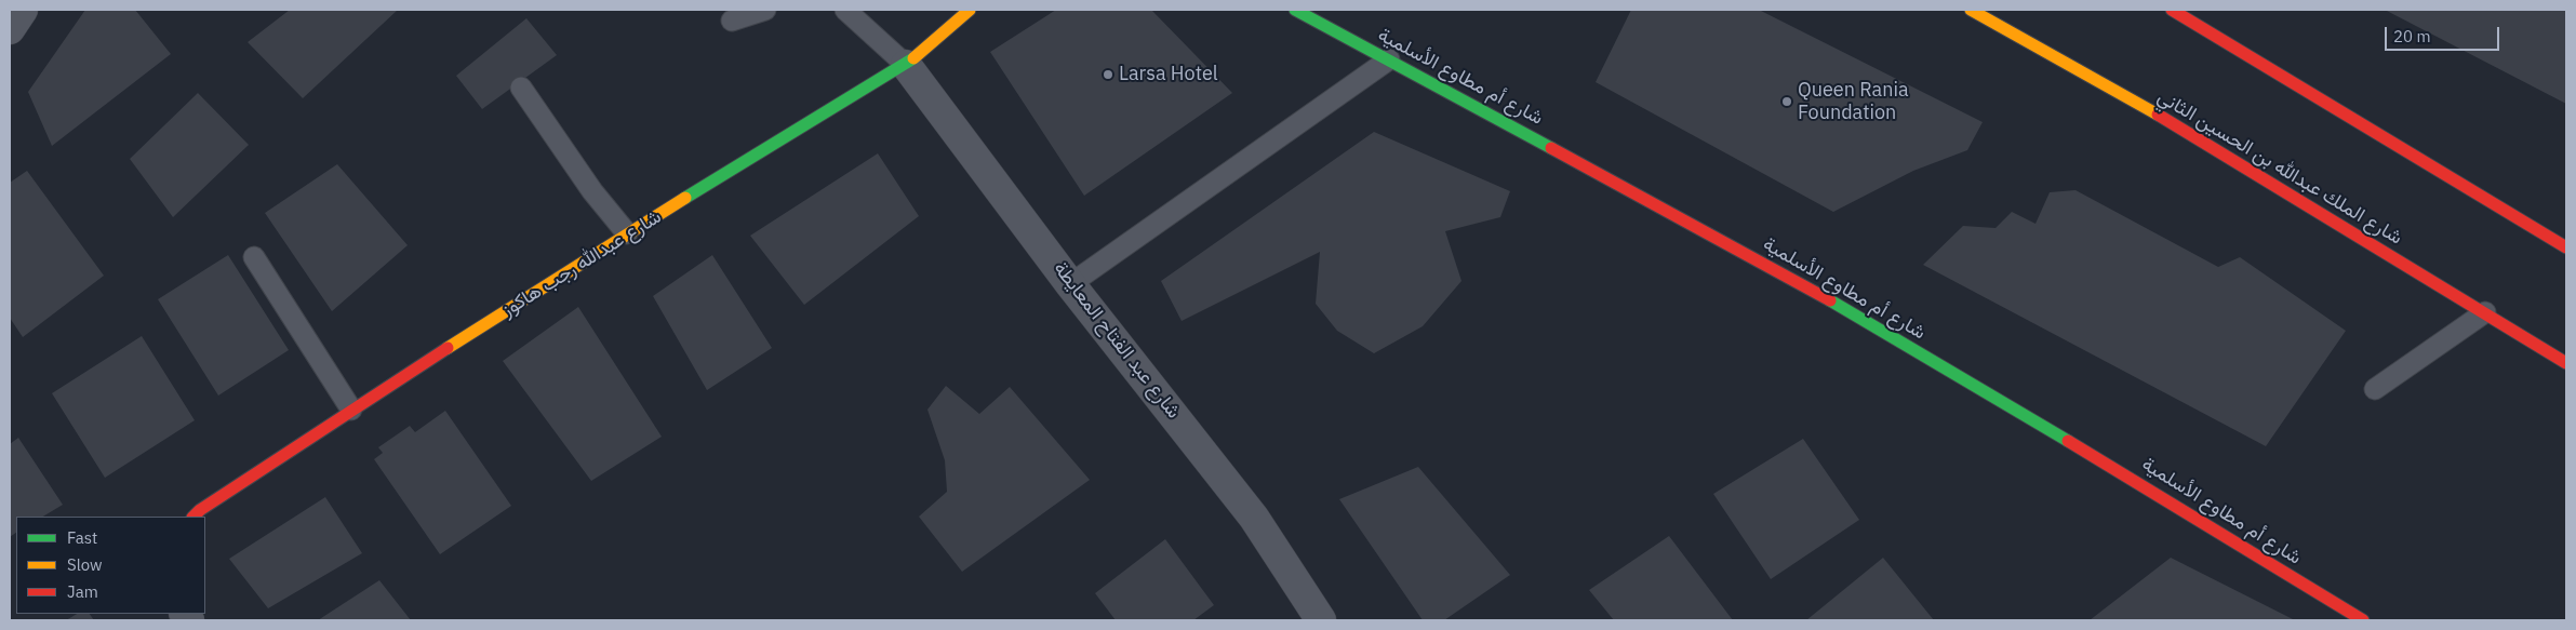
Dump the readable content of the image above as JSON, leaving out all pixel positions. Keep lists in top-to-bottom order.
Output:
{
  "streets": {
    "main road": ["شارع أم مطاوع الأسلمية", "شارع الملك عبدالله بن الحسين الثاني", "شارع عبدالله رجب هاكوز"],
    "street": ["شارع عبد الفتاح المعايطة"]
  },
  "crossings": [
    ["شارع عبدالله رجب هاكوز", "شارع عبد الفتاح المعايطة"]
  ],
  "places": ["Larsa Hotel", "Queen Rania Foundation"],
  "legend": ["Fast", "Slow", "Jam"],
  "scale_bar": "20 m"
}
